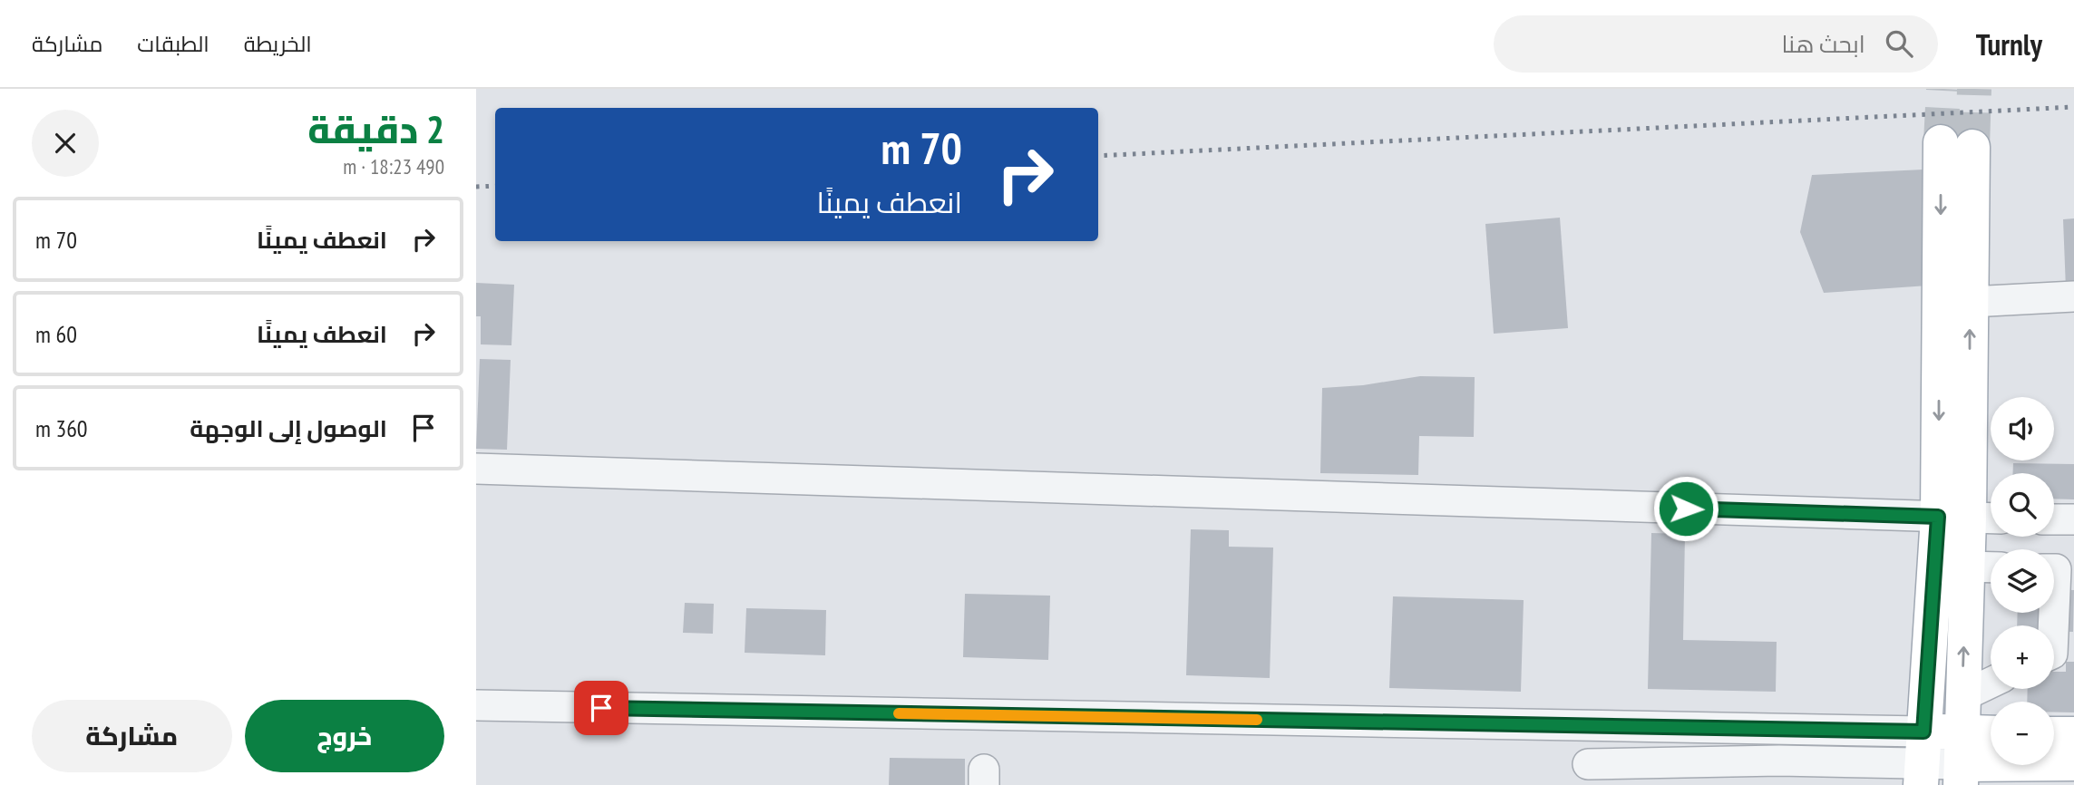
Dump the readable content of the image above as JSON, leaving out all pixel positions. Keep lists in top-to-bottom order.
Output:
{
  "page": {
    "header": "Turnly",
    "search": "ابحث هنا",
    "nav": ["الخريطة", "الطبقات", "مشاركة"],
    "heading": ["2 دقيقة", "490 m · 18:23"],
    "turn": ["70 m", "انعطف يمينًا"],
    "list": [
      {
        "name": "انعطف يمينًا",
        "value": "70 m"
      },
      {
        "name": "انعطف يمينًا",
        "value": "60 m"
      },
      {
        "name": "الوصول إلى الوجهة",
        "value": "360 m"
      }
    ],
    "map_buttons": ["+", "−"],
    "buttons": ["خروج", "مشاركة"]
  }
}
